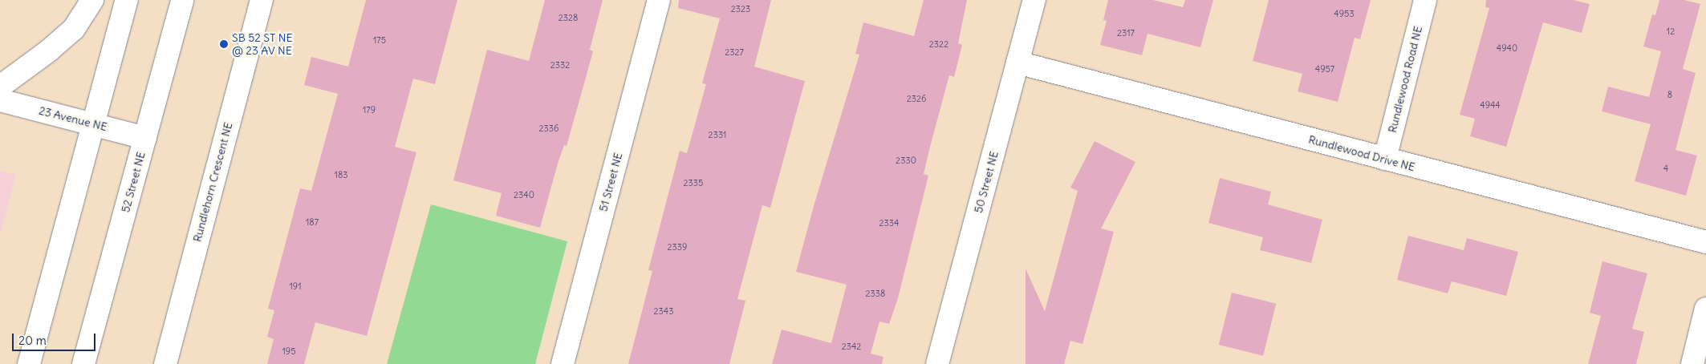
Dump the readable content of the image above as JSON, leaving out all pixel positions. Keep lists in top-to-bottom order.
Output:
{
  "streets": {
    "street": [
      "Rundlewood Road NE",
      "23 Avenue NE",
      "Rundlewood Drive NE",
      "52 Street NE",
      "Rundlehorn Crescent NE",
      "51 Street NE",
      "50 Street NE"
    ]
  },
  "crossings": [
    ["Rundlewood Road NE", "Rundlewood Drive NE"],
    ["23 Avenue NE", "52 Street NE"],
    ["Rundlewood Drive NE", "50 Street NE"]
  ],
  "places": ["SB 52 ST NE @ 23 AV NE"],
  "house_numbers": [
    "2323",
    "4953",
    "2328",
    "12",
    "2317",
    "175",
    "2322",
    "4940",
    "2327",
    "2332",
    "4957",
    "8",
    "2326",
    "4944",
    "179",
    "2336",
    "2331",
    "2330",
    "4",
    "183",
    "2335",
    "2340",
    "187",
    "2334",
    "2339",
    "191",
    "2338",
    "2343",
    "2342",
    "195"
  ],
  "scale_bar": "20 m"
}
